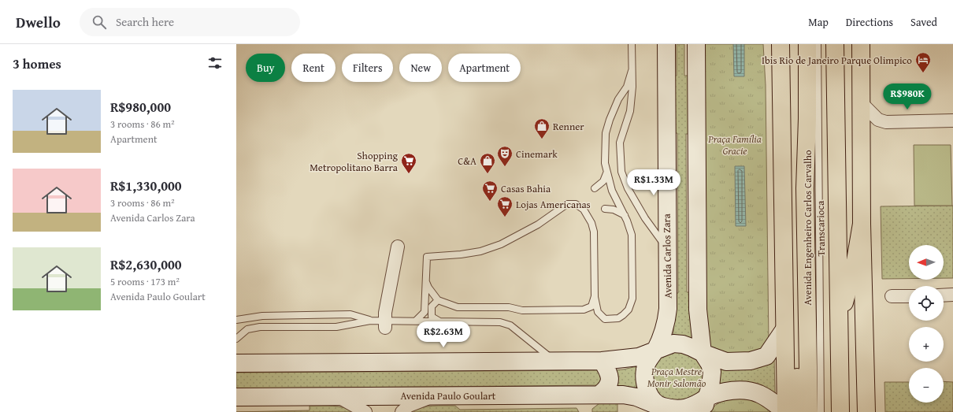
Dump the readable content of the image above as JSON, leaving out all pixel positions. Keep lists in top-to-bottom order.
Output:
{
  "streets": {
    "main road": ["Avenida Engenheiro Carlos Carvalho"],
    "street": ["Avenida Carlos Zara", "Avenida Paulo Goulart"],
    "lane": ["Transcarioca"]
  },
  "crossings": [
    ["Avenida Carlos Zara", "Avenida Paulo Goulart"]
  ],
  "parks": ["Praça Família Gracie", "Praça Mestre Monir Salomão"],
  "places": {
    "hotel": ["Ibis Rio de Janeiro Parque Olimpico"],
    "shop": ["Renner", "C&A"],
    "theatre": ["Cinemark"],
    "supermarket": ["Shopping Metropolitano Barra", "Casas Bahia", "Lojas Americanas"]
  },
  "north": "left",
  "page": {
    "header": "Dwello",
    "search": "Search here",
    "nav": ["Map", "Directions", "Saved"],
    "heading": "3 homes",
    "chip": [
      "Buy",
      "Rent",
      "Filters",
      "New",
      "Apartment"
    ],
    "list": [
      {
        "name": "R$980,000",
        "note": "3 rooms · 86 m² · Apartment"
      },
      {
        "name": "R$1,330,000",
        "note": "3 rooms · 86 m² · Avenida Carlos Zara"
      },
      {
        "name": "R$2,630,000",
        "note": "5 rooms · 173 m² · Avenida Paulo Goulart"
      }
    ],
    "price": ["R$980K", "R$1.33M", "R$2.63M"],
    "map_buttons": ["+", "−"]
  }
}
